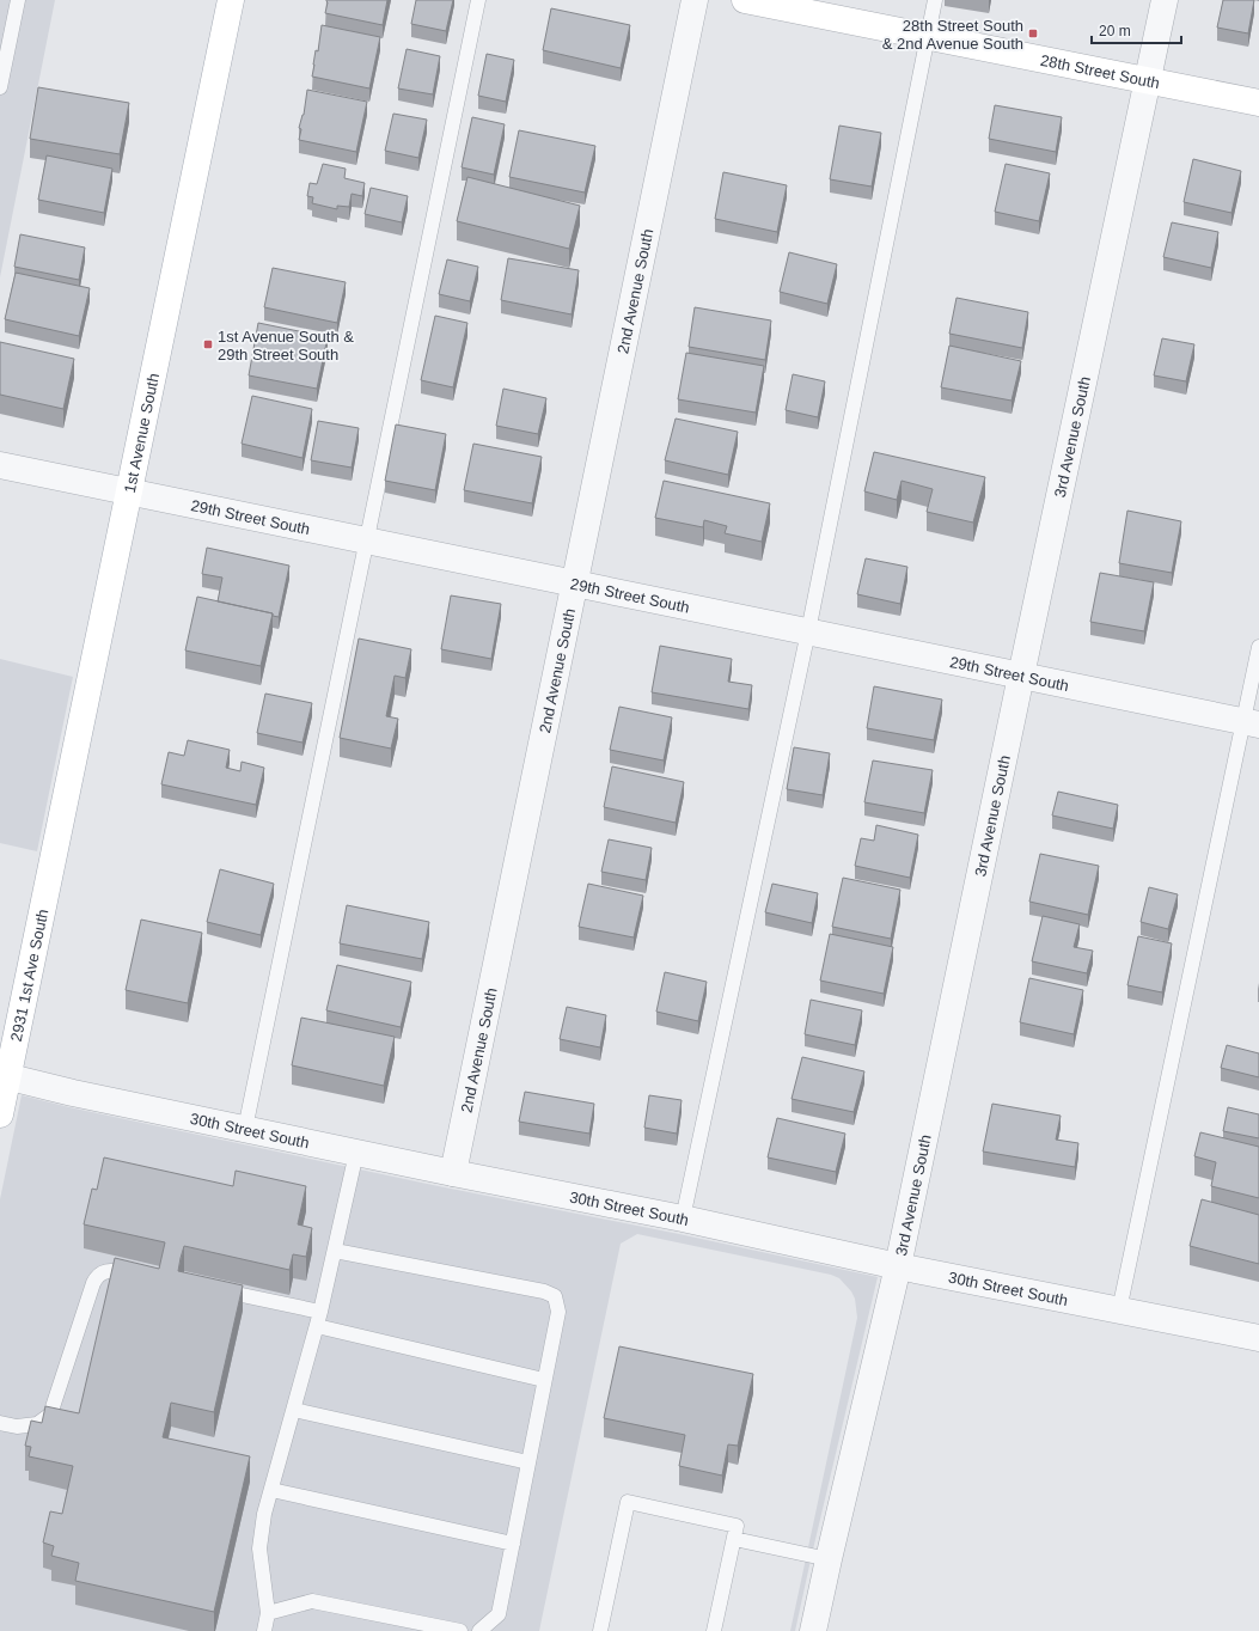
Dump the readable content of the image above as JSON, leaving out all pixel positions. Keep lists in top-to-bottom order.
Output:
{
  "streets": {
    "main road": ["28th Street South", "1st Avenue South", "2931 1st Ave South"],
    "street": [
      "2nd Avenue South",
      "3rd Avenue South",
      "29th Street South",
      "30th Street South"
    ]
  },
  "crossings": [
    ["28th Street South", "3rd Avenue South"],
    ["2nd Avenue South", "29th Street South"],
    ["2nd Avenue South", "30th Street South"],
    ["1st Avenue South", "29th Street South"],
    ["1st Avenue South", "2931 1st Ave South"],
    ["3rd Avenue South", "29th Street South"],
    ["3rd Avenue South", "30th Street South"],
    ["2931 1st Ave South", "30th Street South"]
  ],
  "places": {
    "transit": ["28th Street South & 2nd Avenue South", "1st Avenue South & 29th Street South"]
  },
  "scale_bar": "20 m"
}
